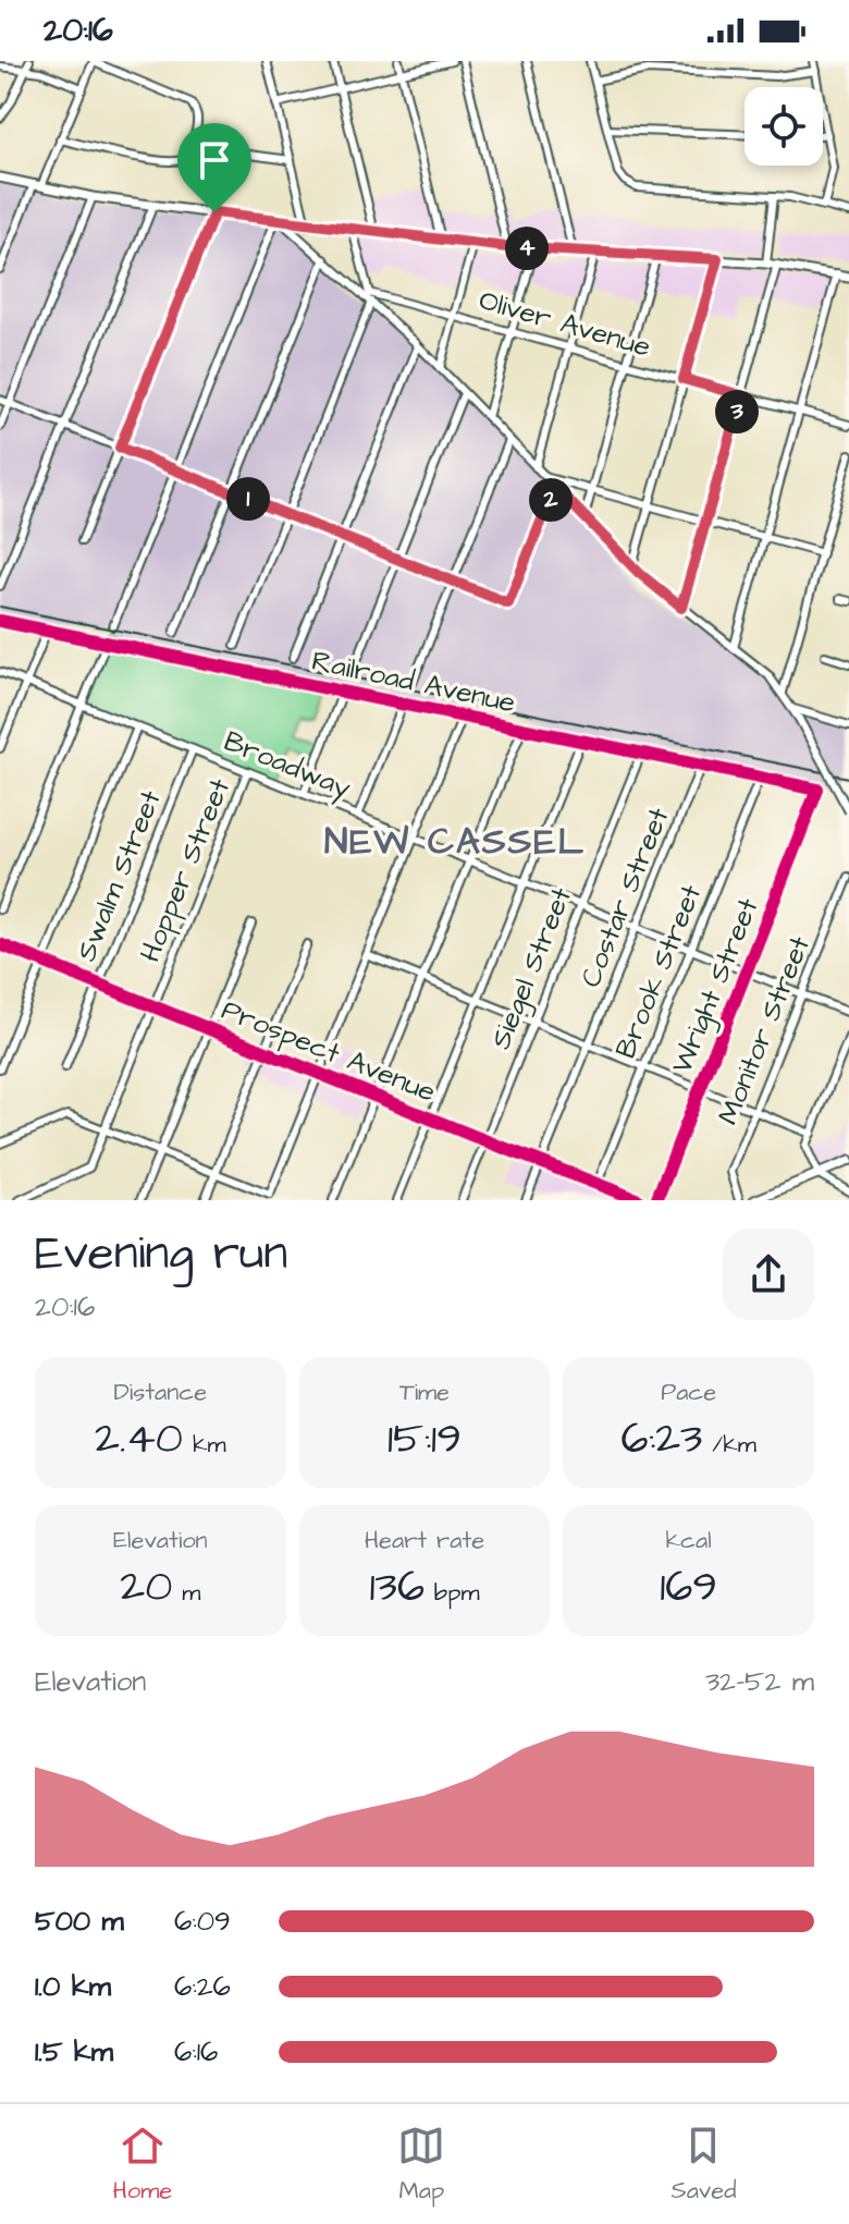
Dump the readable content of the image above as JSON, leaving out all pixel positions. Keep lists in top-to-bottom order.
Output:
{
  "streets": {
    "main road": ["Prospect Avenue"],
    "street": [
      "Oliver Avenue",
      "Railroad Avenue",
      "Broadway",
      "Hopper Street",
      "Swalm Street",
      "Costar Street",
      "Siegel Street",
      "Brook Street",
      "Wright Street",
      "Monitor Street"
    ]
  },
  "crossings": [
    ["Railroad Avenue", "Costar Street"],
    ["Railroad Avenue", "Siegel Street"],
    ["Railroad Avenue", "Brook Street"],
    ["Railroad Avenue", "Wright Street"],
    ["Broadway", "Hopper Street"],
    ["Broadway", "Swalm Street"],
    ["Broadway", "Costar Street"],
    ["Broadway", "Siegel Street"],
    ["Broadway", "Brook Street"],
    ["Broadway", "Wright Street"],
    ["Broadway", "Monitor Street"],
    ["Hopper Street", "Prospect Avenue"],
    ["Swalm Street", "Prospect Avenue"],
    ["Costar Street", "Prospect Avenue"],
    ["Siegel Street", "Prospect Avenue"],
    ["Brook Street", "Prospect Avenue"]
  ],
  "districts": ["NEW CASSEL"],
  "page": {
    "status": "20:16",
    "pins": [
      "4",
      "3",
      "1",
      "2"
    ],
    "heading": ["Evening run", "20:16"],
    "stats": [
      ["Distance", "2.40 km"],
      ["Time", "15:19"],
      ["Pace", "6:23 /km"],
      ["Elevation", "20 m"],
      ["Heart rate", "136 bpm"],
      ["kcal", "169"]
    ],
    "chart": ["Elevation", "32–52 m"],
    "list": [
      {
        "name": "500 m",
        "note": "6:09"
      },
      {
        "name": "1.0 km",
        "note": "6:26"
      },
      {
        "name": "1.5 km",
        "note": "6:16"
      }
    ],
    "tabs": ["Home", "Map", "Saved"]
  }
}
